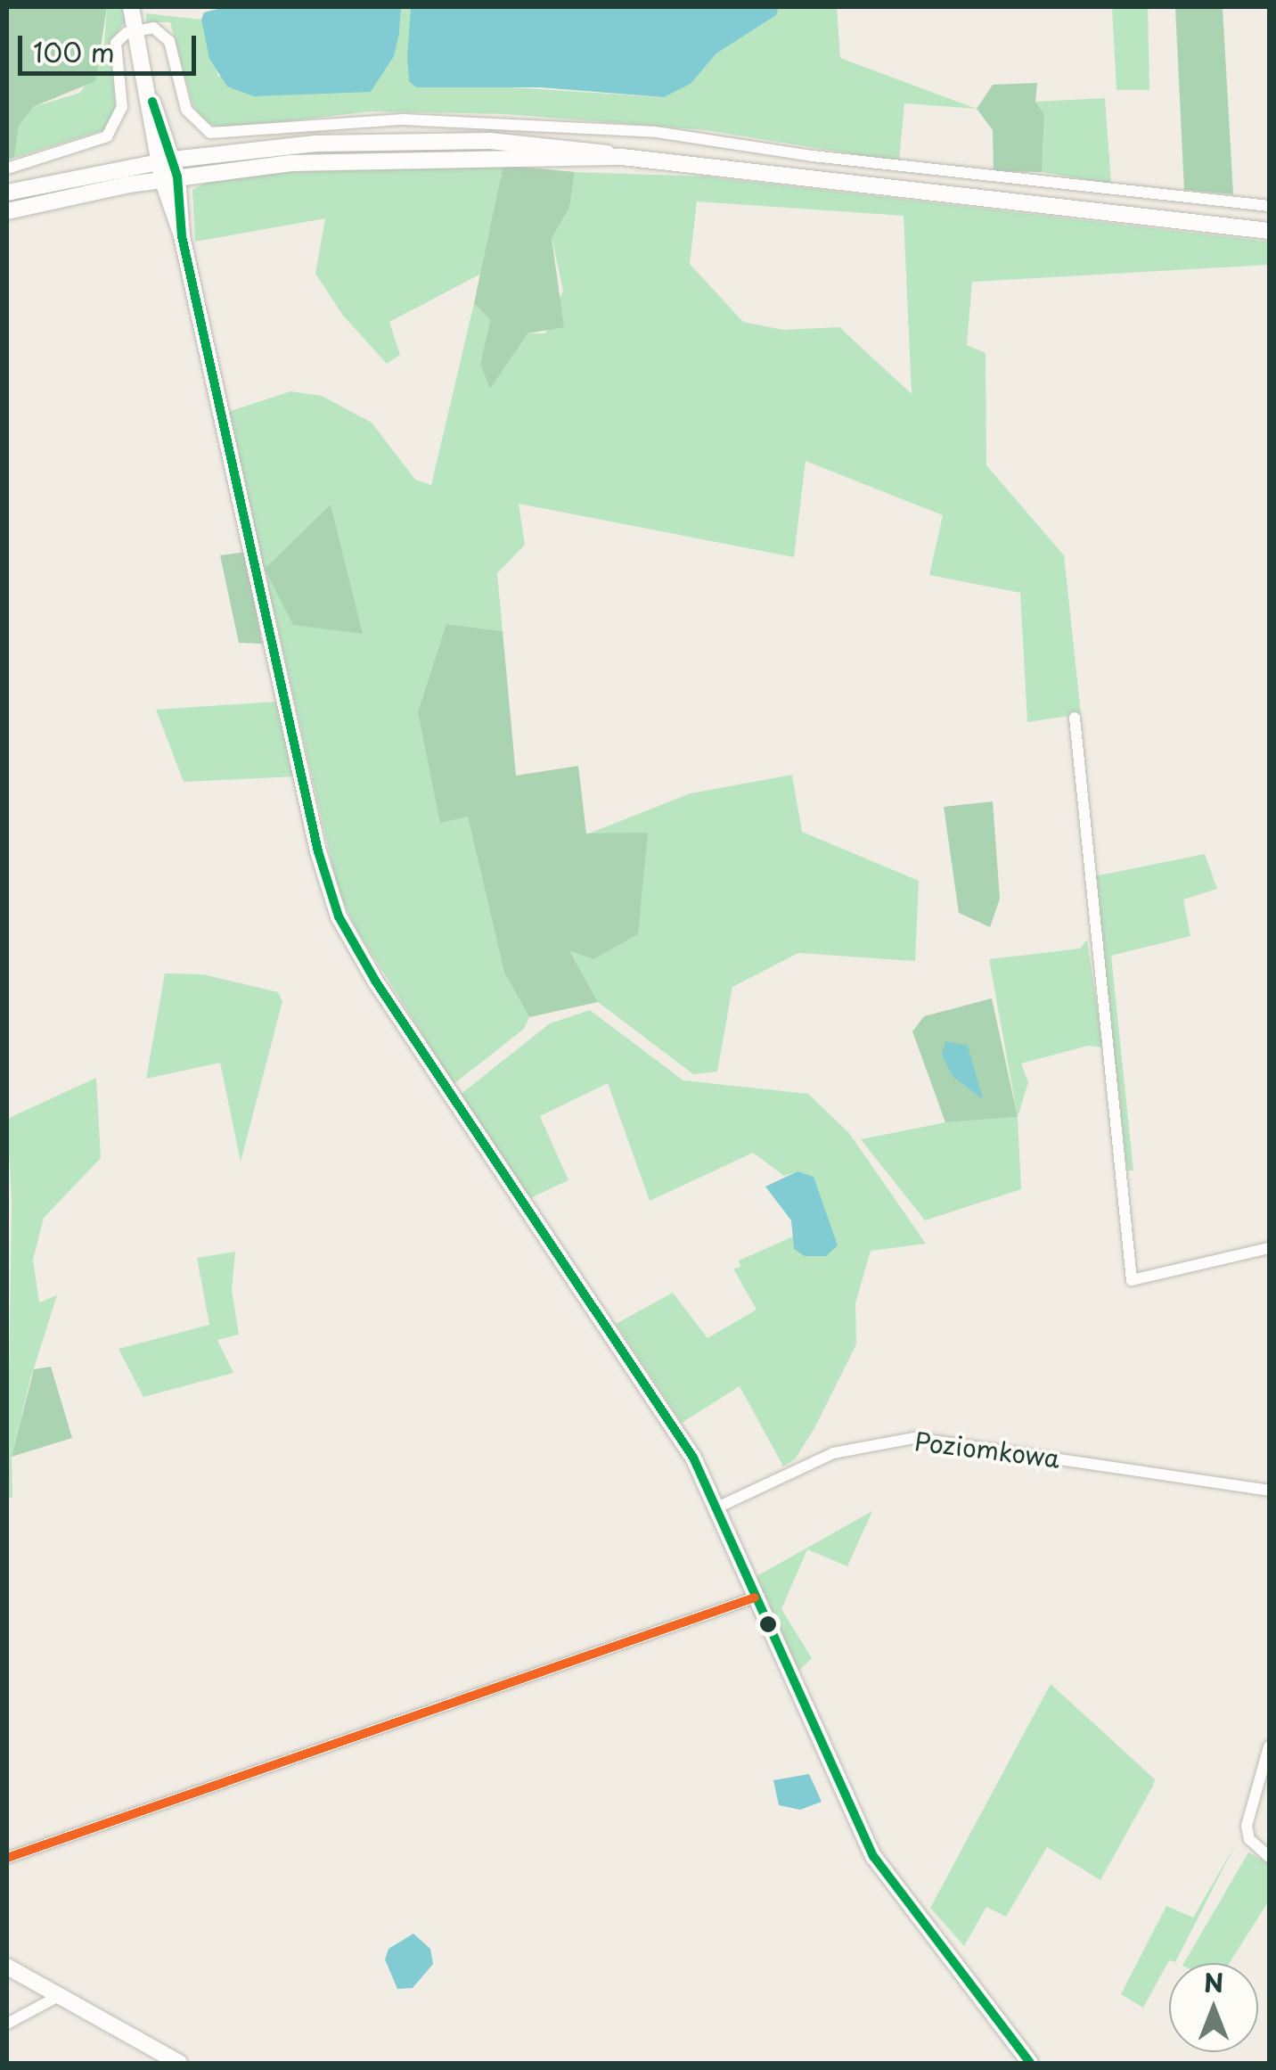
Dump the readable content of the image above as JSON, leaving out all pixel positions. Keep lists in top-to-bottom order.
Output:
{
  "streets": {
    "street": ["Poziomkowa"]
  },
  "scale_bar": "100 m",
  "north": "top"
}
